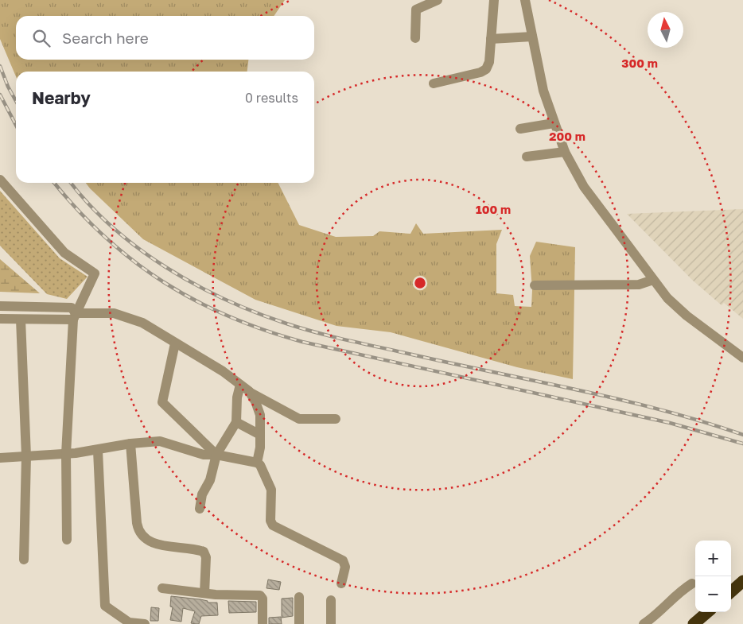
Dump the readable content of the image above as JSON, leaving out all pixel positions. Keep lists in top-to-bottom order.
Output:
{
  "north": "top",
  "page": {
    "search": "Search here",
    "heading": ["Nearby", "0 results"],
    "map_buttons": ["+", "−"]
  },
  "rings": ["300 m", "200 m", "100 m"]
}
